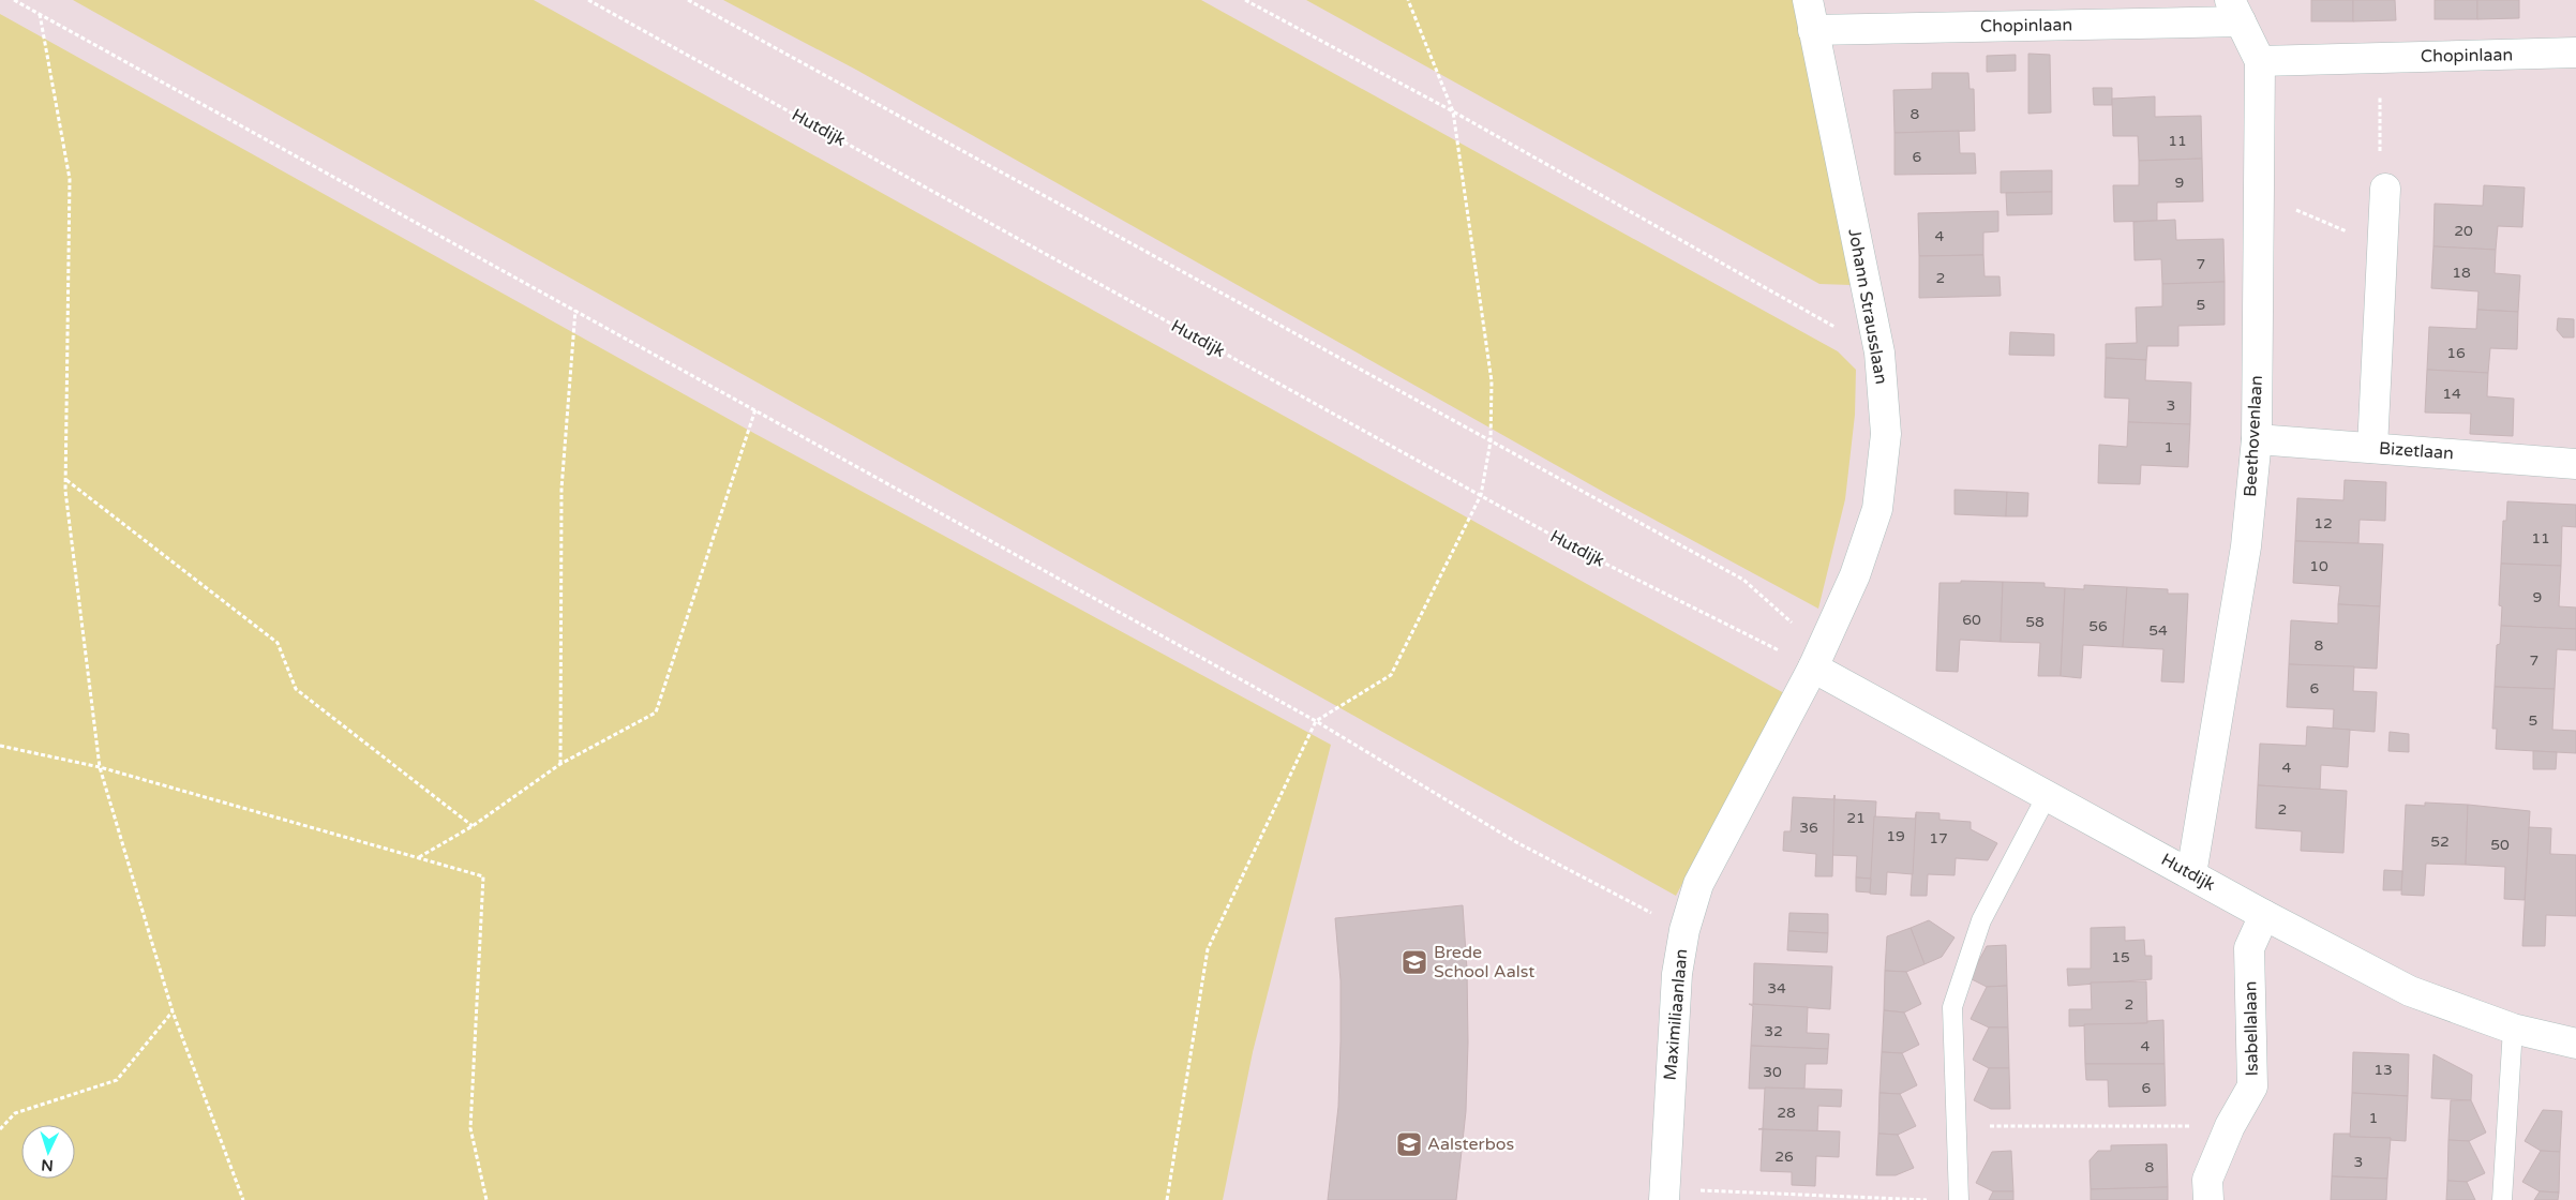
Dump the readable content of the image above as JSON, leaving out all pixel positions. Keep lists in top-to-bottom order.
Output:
{
  "streets": {
    "street": [
      "Chopinlaan",
      "Hutdijk",
      "Johann Strausslaan",
      "Beethovenlaan",
      "Bizetlaan",
      "Maximiliaanlaan",
      "Isabellalaan"
    ]
  },
  "crossings": [
    ["Chopinlaan", "Johann Strausslaan"],
    ["Chopinlaan", "Beethovenlaan"],
    ["Hutdijk", "Johann Strausslaan"],
    ["Hutdijk", "Beethovenlaan"],
    ["Hutdijk", "Maximiliaanlaan"],
    ["Hutdijk", "Isabellalaan"],
    ["Johann Strausslaan", "Maximiliaanlaan"],
    ["Beethovenlaan", "Bizetlaan"]
  ],
  "places": {
    "school or university": ["Brede School Aalst", "Aalsterbos"]
  },
  "house_numbers": [
    "8",
    "11",
    "6",
    "9",
    "20",
    "4",
    "7",
    "18",
    "2",
    "5",
    "16",
    "14",
    "3",
    "1",
    "12",
    "11",
    "10",
    "9",
    "60",
    "58",
    "56",
    "54",
    "8",
    "7",
    "6",
    "5",
    "4",
    "2",
    "21",
    "36",
    "19",
    "17",
    "52",
    "50",
    "15",
    "34",
    "2",
    "32",
    "4",
    "13",
    "30",
    "6",
    "28",
    "1",
    "26",
    "3",
    "8"
  ],
  "north": "bottom"
}
